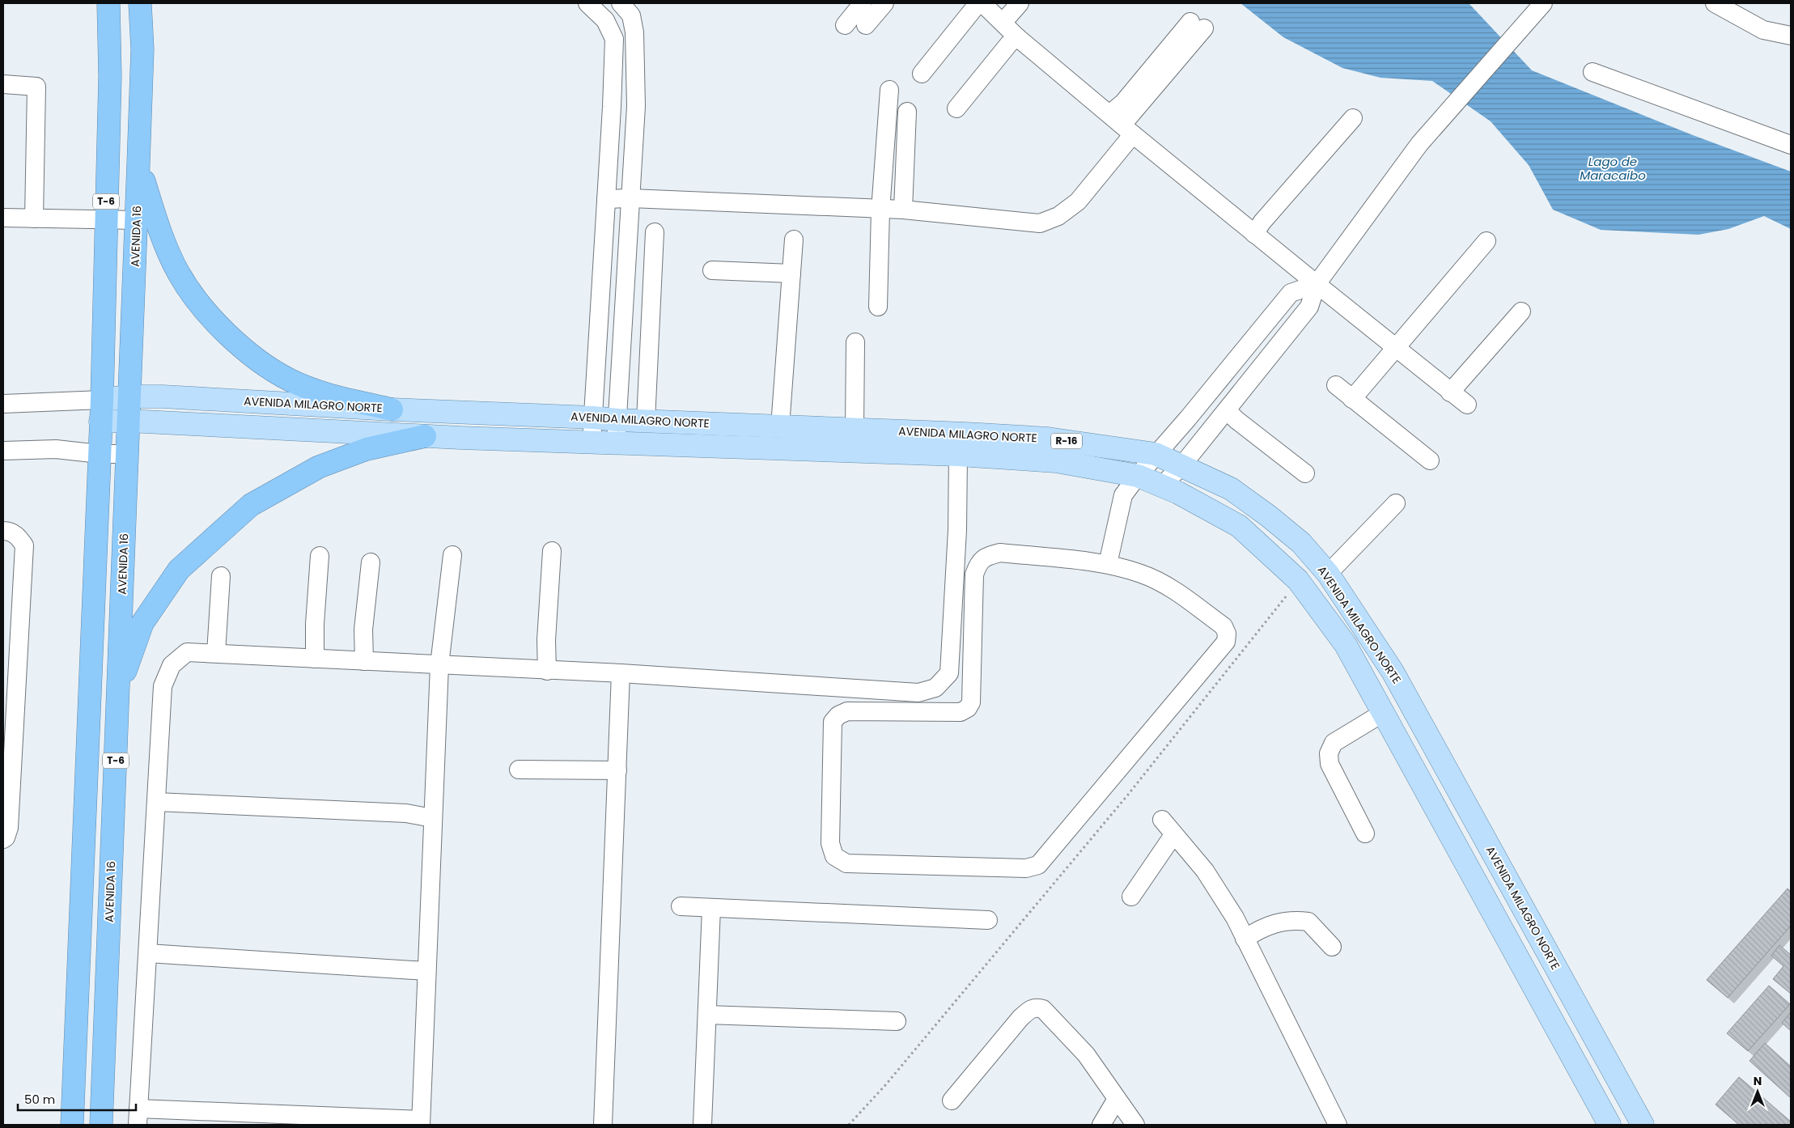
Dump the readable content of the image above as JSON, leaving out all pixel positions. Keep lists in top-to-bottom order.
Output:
{
  "streets": {
    "highway": ["T-6", "AVENIDA 16"],
    "main road": ["AVENIDA MILAGRO NORTE", "R-16"]
  },
  "crossings": [
    ["T-6", "AVENIDA MILAGRO NORTE"],
    ["AVENIDA 16", "AVENIDA MILAGRO NORTE"]
  ],
  "water": ["Lago de Maracaibo"],
  "scale_bar": "50 m",
  "north": "top"
}
